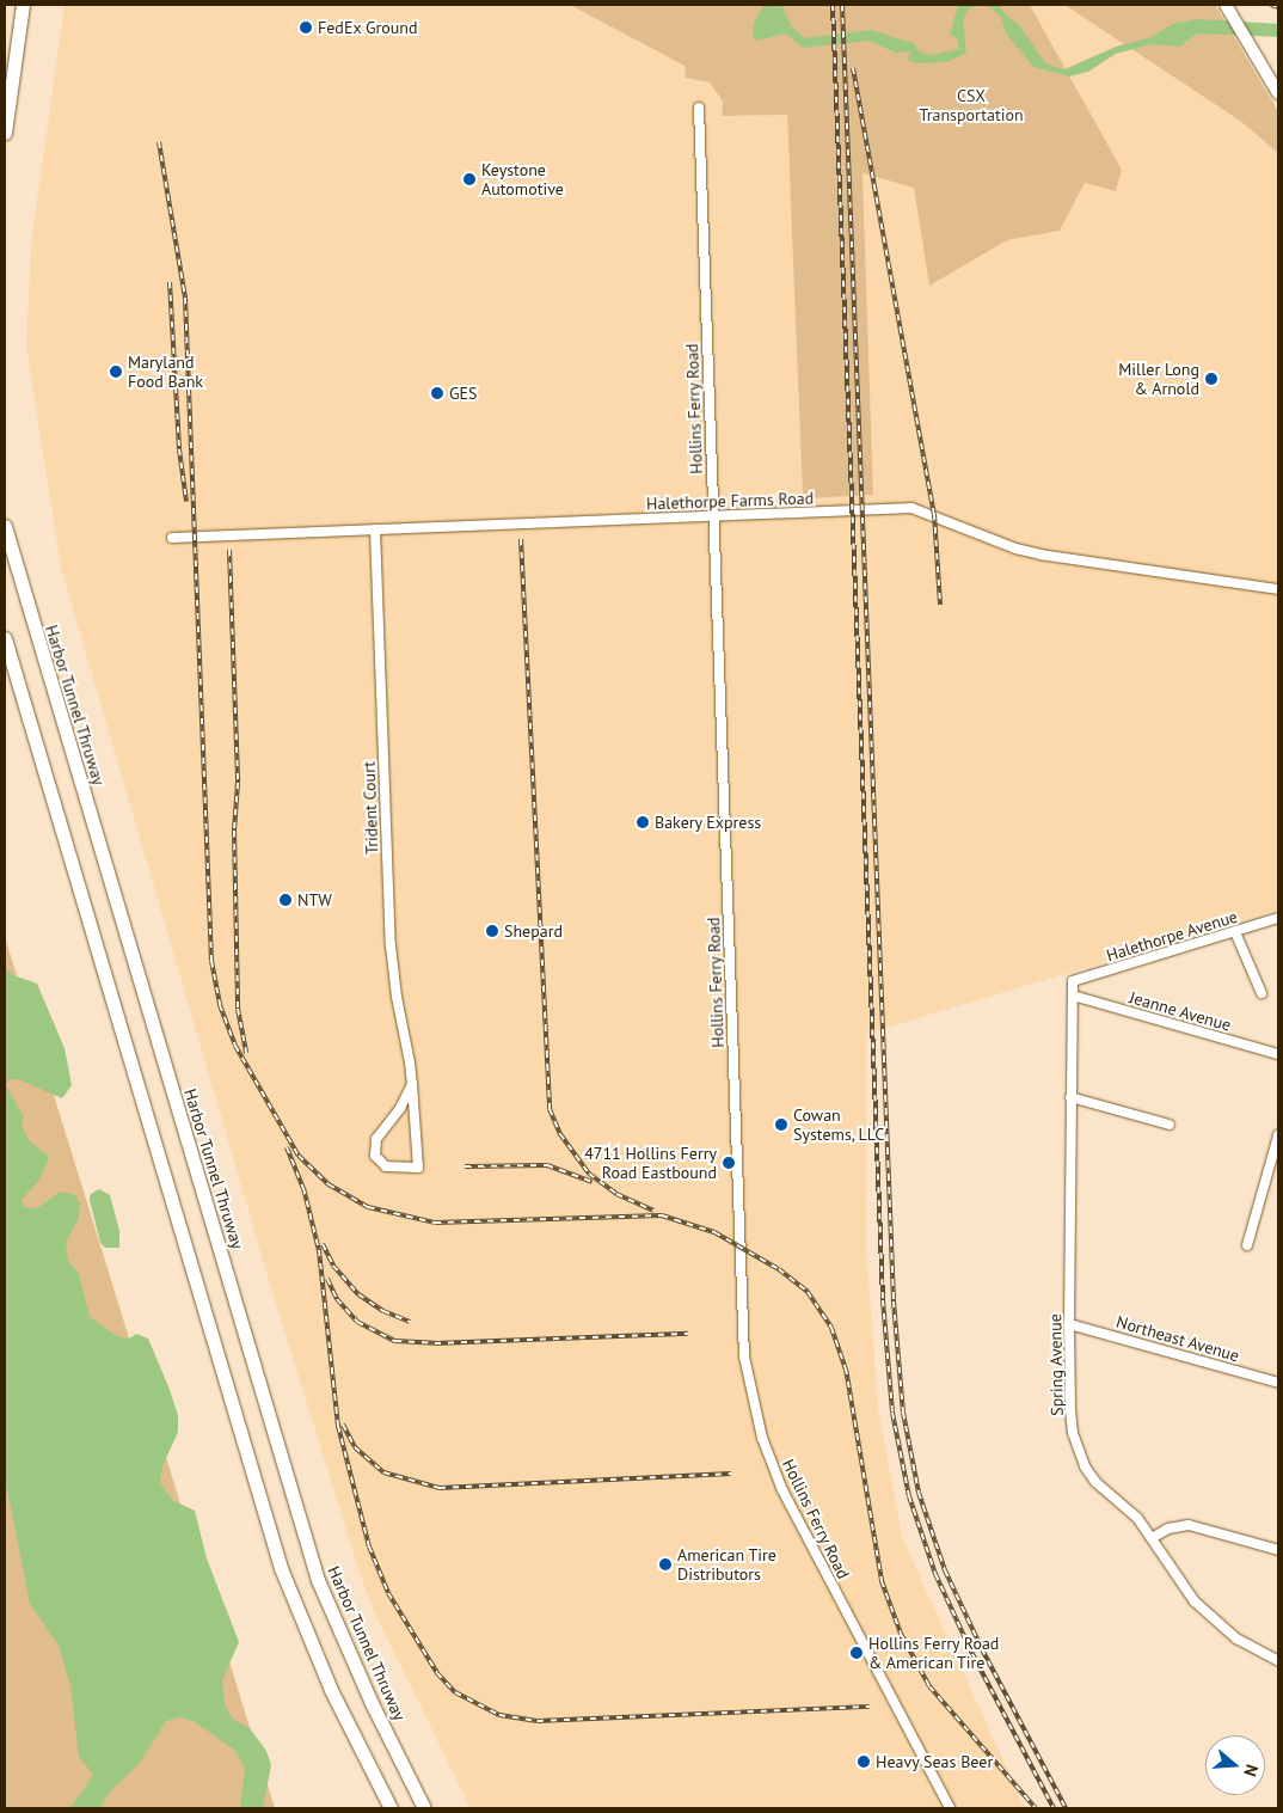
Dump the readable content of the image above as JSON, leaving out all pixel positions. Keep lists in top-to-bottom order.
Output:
{
  "streets": {
    "highway": ["Harbor Tunnel Thruway"],
    "street": [
      "Hollins Ferry Road",
      "Halethorpe Farms Road",
      "Trident Court",
      "Halethorpe Avenue",
      "Jeanne Avenue",
      "Northeast Avenue",
      "Spring Avenue"
    ]
  },
  "crossings": [
    ["Hollins Ferry Road", "Halethorpe Farms Road"],
    ["Halethorpe Farms Road", "Trident Court"],
    ["Halethorpe Avenue", "Spring Avenue"],
    ["Jeanne Avenue", "Spring Avenue"],
    ["Northeast Avenue", "Spring Avenue"]
  ],
  "parks": ["CSX Transportation"],
  "places": [
    "FedEx Ground",
    "Keystone Automotive",
    "Maryland Food Bank",
    "Miller Long & Arnold",
    "GES",
    "Bakery Express",
    "NTW",
    "Shepard",
    "Cowan Systems, LLC",
    "4711 Hollins Ferry Road Eastbound",
    "American Tire Distributors",
    "Hollins Ferry Road & American Tire",
    "Heavy Seas Beer"
  ],
  "north": "right"
}
